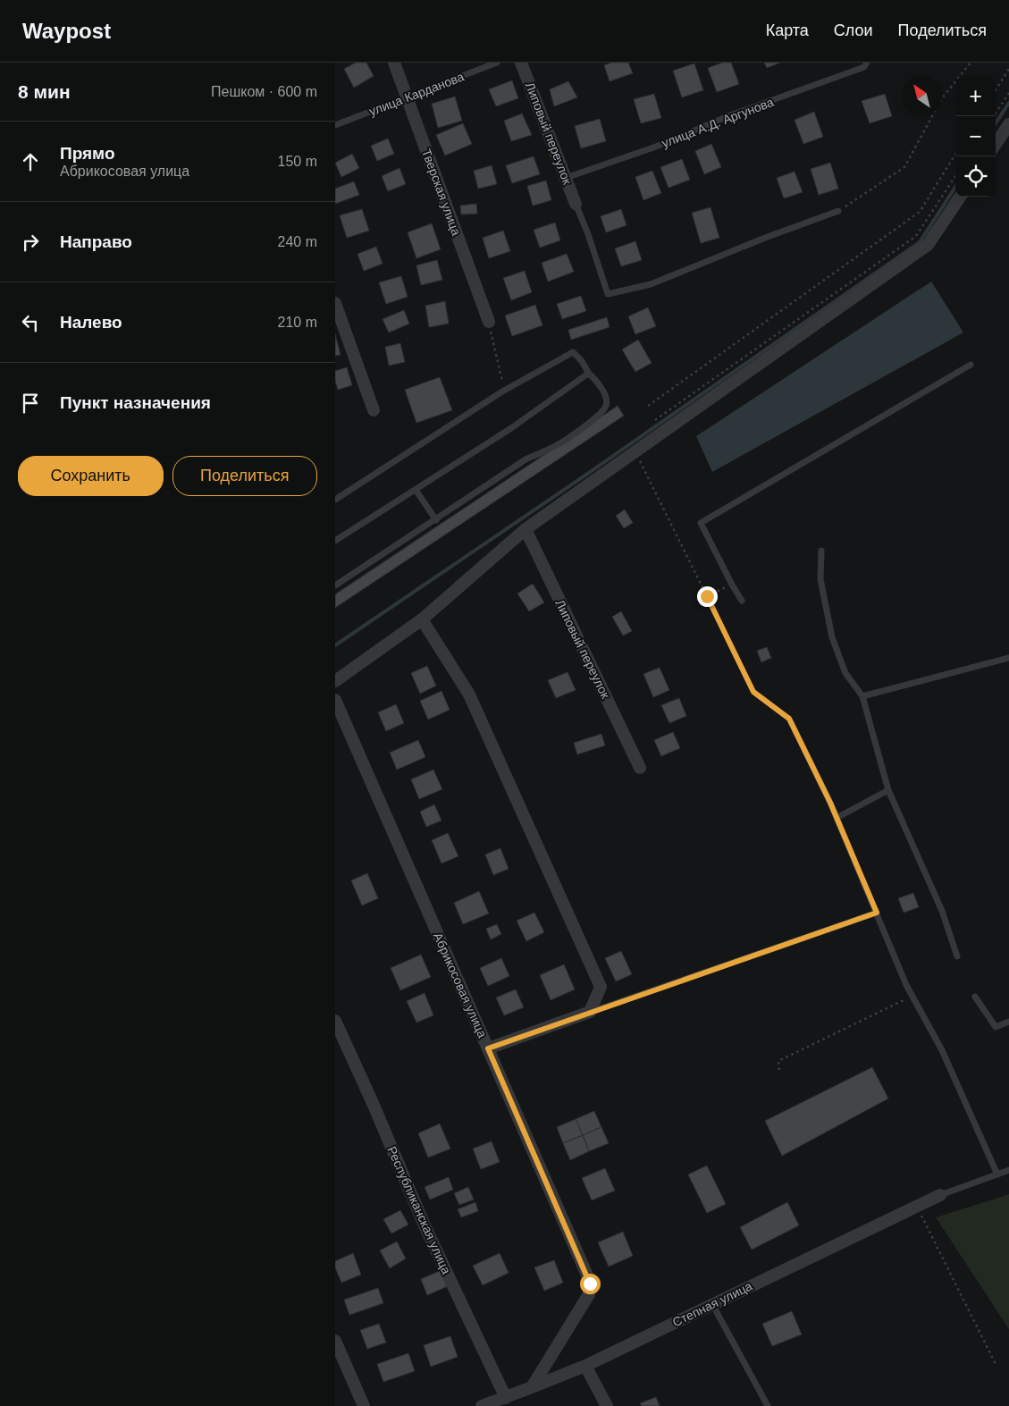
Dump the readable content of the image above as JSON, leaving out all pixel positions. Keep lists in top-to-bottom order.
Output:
{
  "streets": {
    "street": [
      "Липовый переулок",
      "Тверская улица",
      "Абрикосовая улица",
      "Республиканская улица",
      "Степная улица"
    ],
    "lane": ["улица Карданова", "улица А.Д. Аргунова"]
  },
  "crossings": [
    ["улица Карданова", "Тверская улица"],
    ["улица А.Д. Аргунова", "Липовый переулок"],
    ["Абрикосовая улица", "Степная улица"],
    ["Республиканская улица", "Степная улица"]
  ],
  "north": "top left",
  "page": {
    "header": "Waypost",
    "nav": ["Карта", "Слои", "Поделиться"],
    "heading": ["8 мин", "Пешком · 600 m"],
    "map_buttons": ["+", "−"],
    "list": [
      ["Прямо", "Абрикосовая улица", "150 m"],
      ["Направо", "240 m"],
      ["Налево", "210 m"],
      "Пункт назначения"
    ],
    "buttons": ["Сохранить", "Поделиться"]
  }
}
